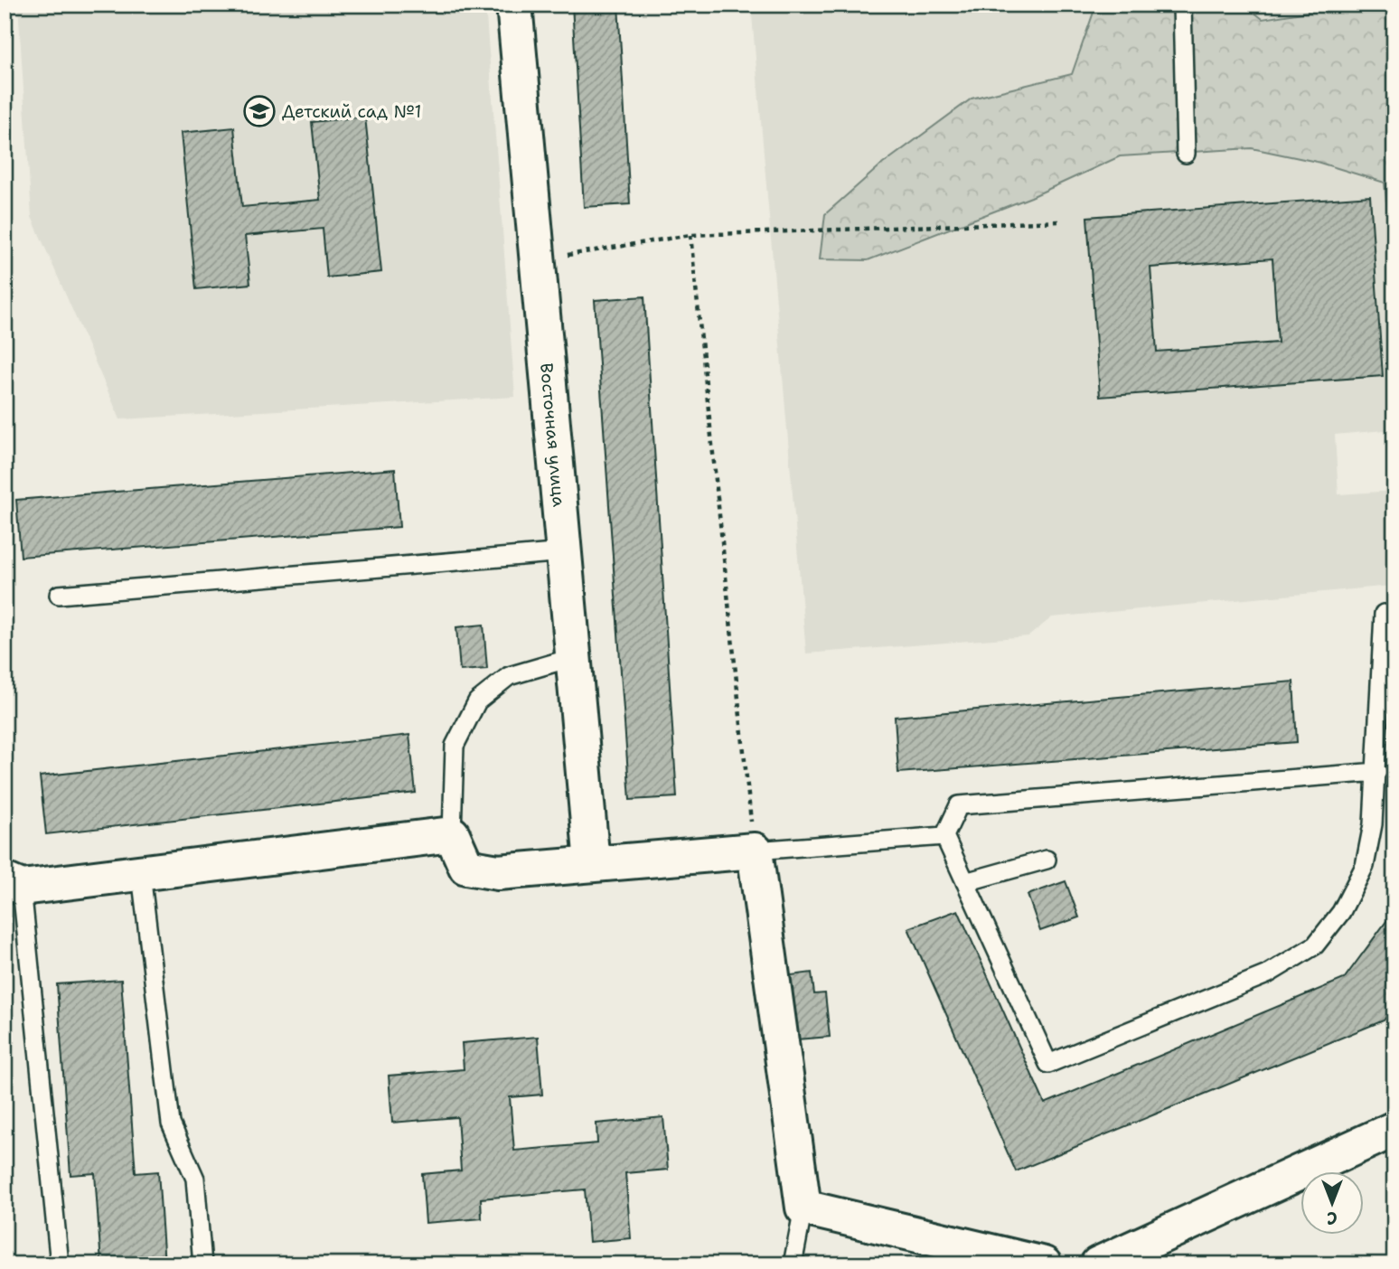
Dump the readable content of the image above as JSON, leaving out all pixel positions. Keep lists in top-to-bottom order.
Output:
{
  "streets": {
    "street": ["Восточная улица"]
  },
  "places": {
    "school or university": ["Детский сад №1"]
  },
  "north": "bottom"
}
